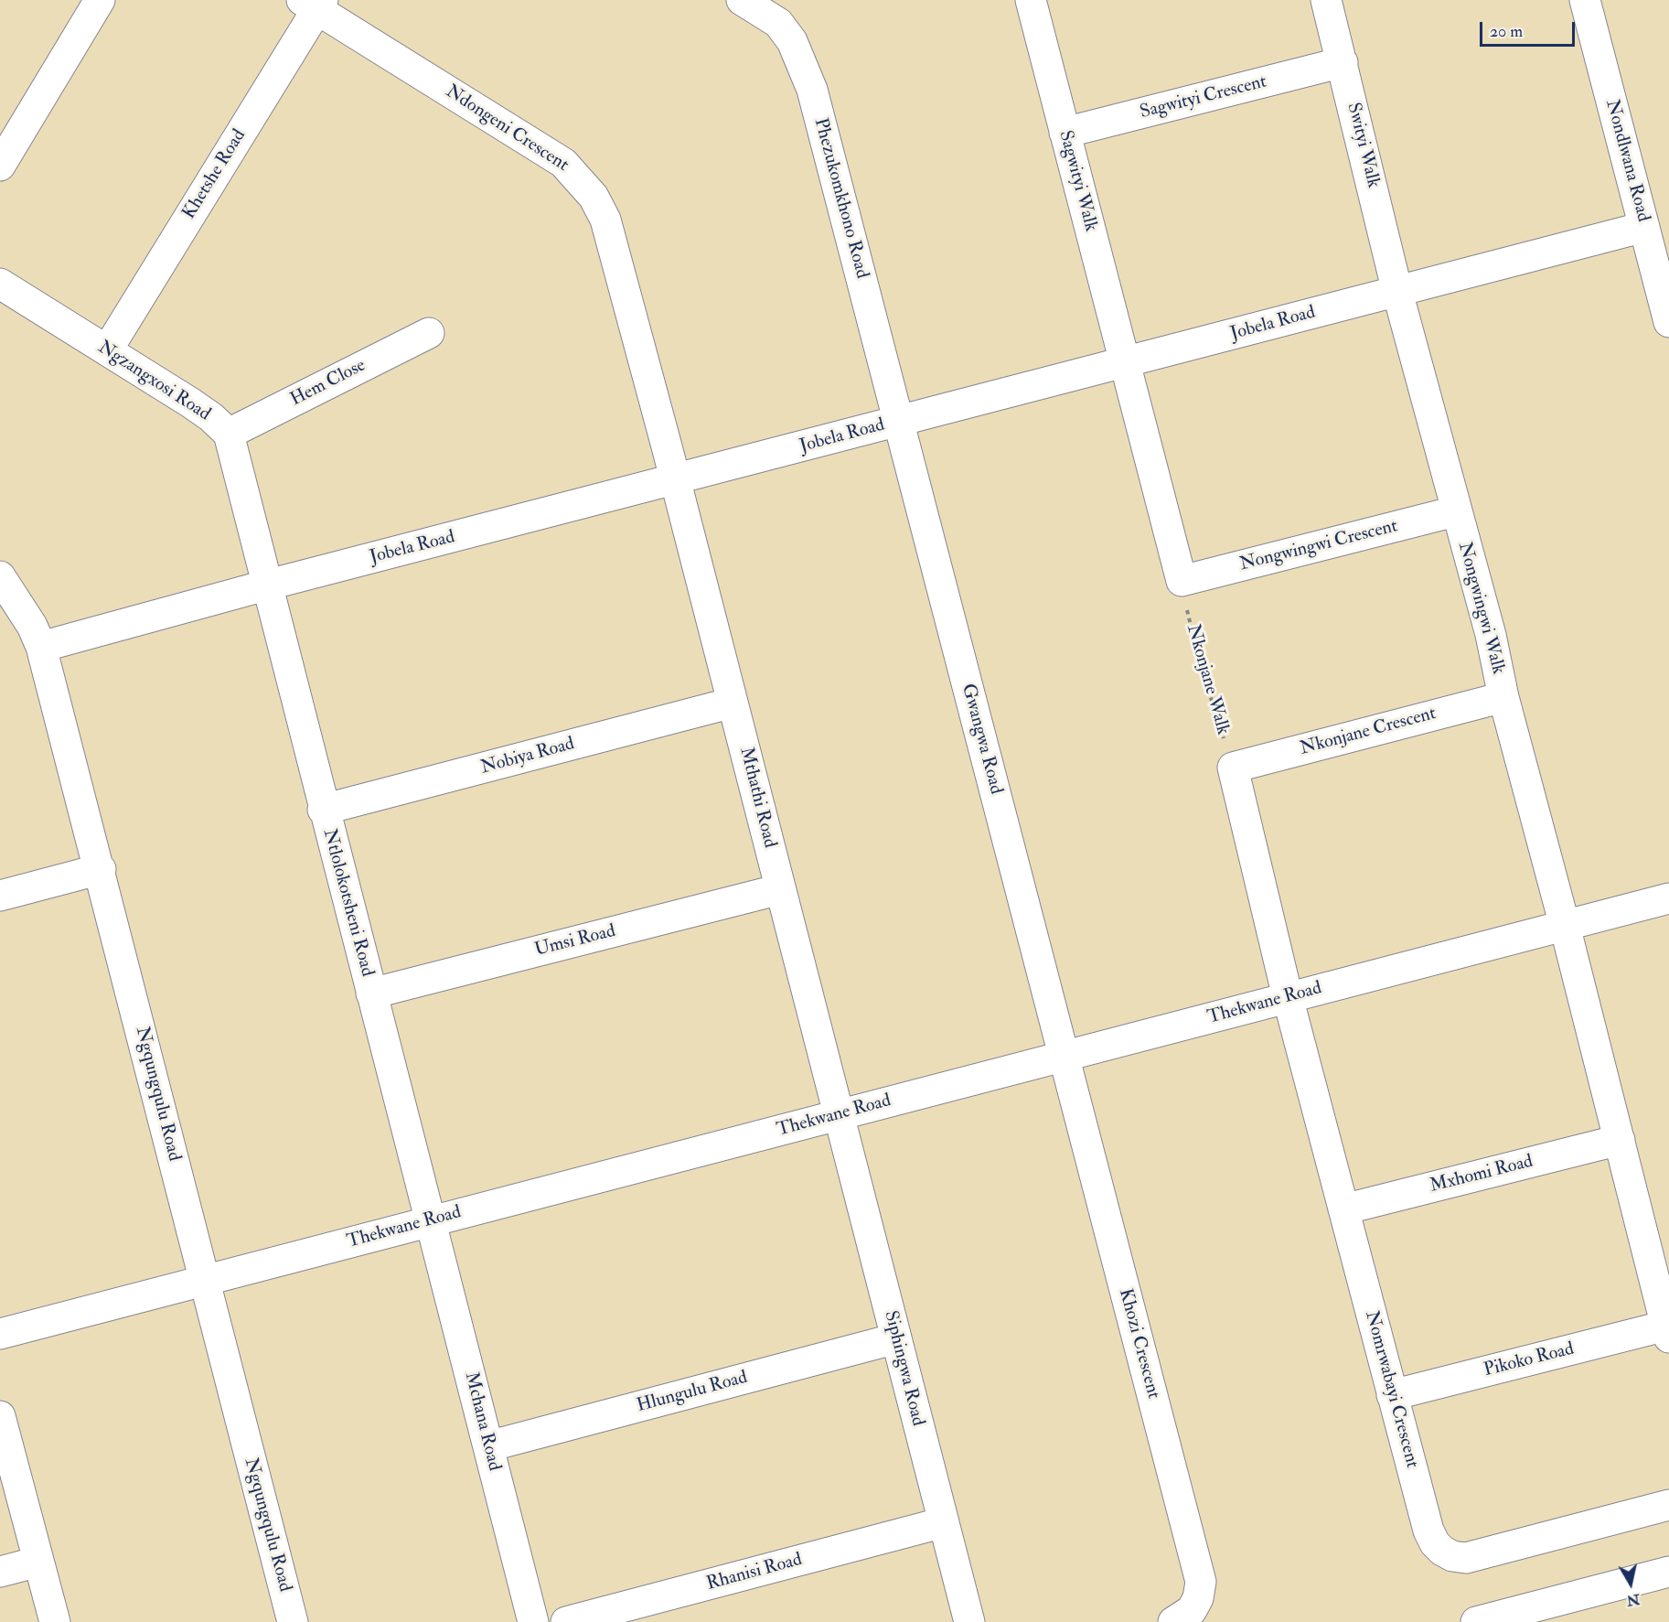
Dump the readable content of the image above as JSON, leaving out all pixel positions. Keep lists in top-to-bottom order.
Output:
{
  "streets": {
    "street": [
      "Sagwityi Crescent",
      "Ndongeni Crescent",
      "Swityi Walk",
      "Nondlwana Road",
      "Khetshe Road",
      "Sagwityi Walk",
      "Phezukomkhono Road",
      "Jobela Road",
      "Ngzangxosi Road",
      "Hem Close",
      "Nongwingwi Crescent",
      "Nongwingwi Walk",
      "Nkonjane Crescent",
      "Gwangwa Road",
      "Nobiya Road",
      "Mthathi Road",
      "Ntlolokotsheni Road",
      "Umsi Road",
      "Thekwane Road",
      "Ngqungqulu Road",
      "Mxhomi Road",
      "Khozi Crescent",
      "Pikoko Road",
      "Siphingwa Road",
      "Nomrwabayi Crescent",
      "Hlungulu Road",
      "Mchana Road",
      "Rhanisi Road"
    ],
    "path": ["Nkonjane Walk"]
  },
  "crossings": [
    ["Sagwityi Crescent", "Swityi Walk"],
    ["Sagwityi Crescent", "Sagwityi Walk"],
    ["Ndongeni Crescent", "Khetshe Road"],
    ["Ndongeni Crescent", "Jobela Road"],
    ["Ndongeni Crescent", "Mthathi Road"],
    ["Swityi Walk", "Jobela Road"],
    ["Swityi Walk", "Nongwingwi Walk"],
    ["Nondlwana Road", "Jobela Road"],
    ["Khetshe Road", "Ngzangxosi Road"],
    ["Sagwityi Walk", "Jobela Road"],
    ["Phezukomkhono Road", "Jobela Road"],
    ["Phezukomkhono Road", "Gwangwa Road"],
    ["Jobela Road", "Ngzangxosi Road"],
    ["Jobela Road", "Nongwingwi Walk"],
    ["Jobela Road", "Gwangwa Road"],
    ["Jobela Road", "Mthathi Road"],
    ["Jobela Road", "Ntlolokotsheni Road"],
    ["Jobela Road", "Ngqungqulu Road"],
    ["Ngzangxosi Road", "Hem Close"],
    ["Ngzangxosi Road", "Ntlolokotsheni Road"],
    ["Nongwingwi Crescent", "Nongwingwi Walk"],
    ["Nongwingwi Crescent", "Nkonjane Walk"],
    ["Nongwingwi Walk", "Nkonjane Crescent"],
    ["Nongwingwi Walk", "Thekwane Road"],
    ["Nkonjane Walk", "Nkonjane Crescent"],
    ["Gwangwa Road", "Thekwane Road"],
    ["Gwangwa Road", "Khozi Crescent"],
    ["Nobiya Road", "Mthathi Road"],
    ["Nobiya Road", "Ntlolokotsheni Road"],
    ["Mthathi Road", "Umsi Road"],
    ["Mthathi Road", "Thekwane Road"],
    ["Mthathi Road", "Siphingwa Road"],
    ["Ntlolokotsheni Road", "Umsi Road"],
    ["Ntlolokotsheni Road", "Thekwane Road"],
    ["Ntlolokotsheni Road", "Mchana Road"],
    ["Thekwane Road", "Ngqungqulu Road"],
    ["Thekwane Road", "Khozi Crescent"],
    ["Thekwane Road", "Siphingwa Road"],
    ["Thekwane Road", "Nomrwabayi Crescent"],
    ["Thekwane Road", "Mchana Road"],
    ["Mxhomi Road", "Nomrwabayi Crescent"],
    ["Pikoko Road", "Nomrwabayi Crescent"],
    ["Siphingwa Road", "Hlungulu Road"],
    ["Siphingwa Road", "Rhanisi Road"],
    ["Hlungulu Road", "Mchana Road"]
  ],
  "scale_bar": "20 m",
  "north": "bottom"
}
